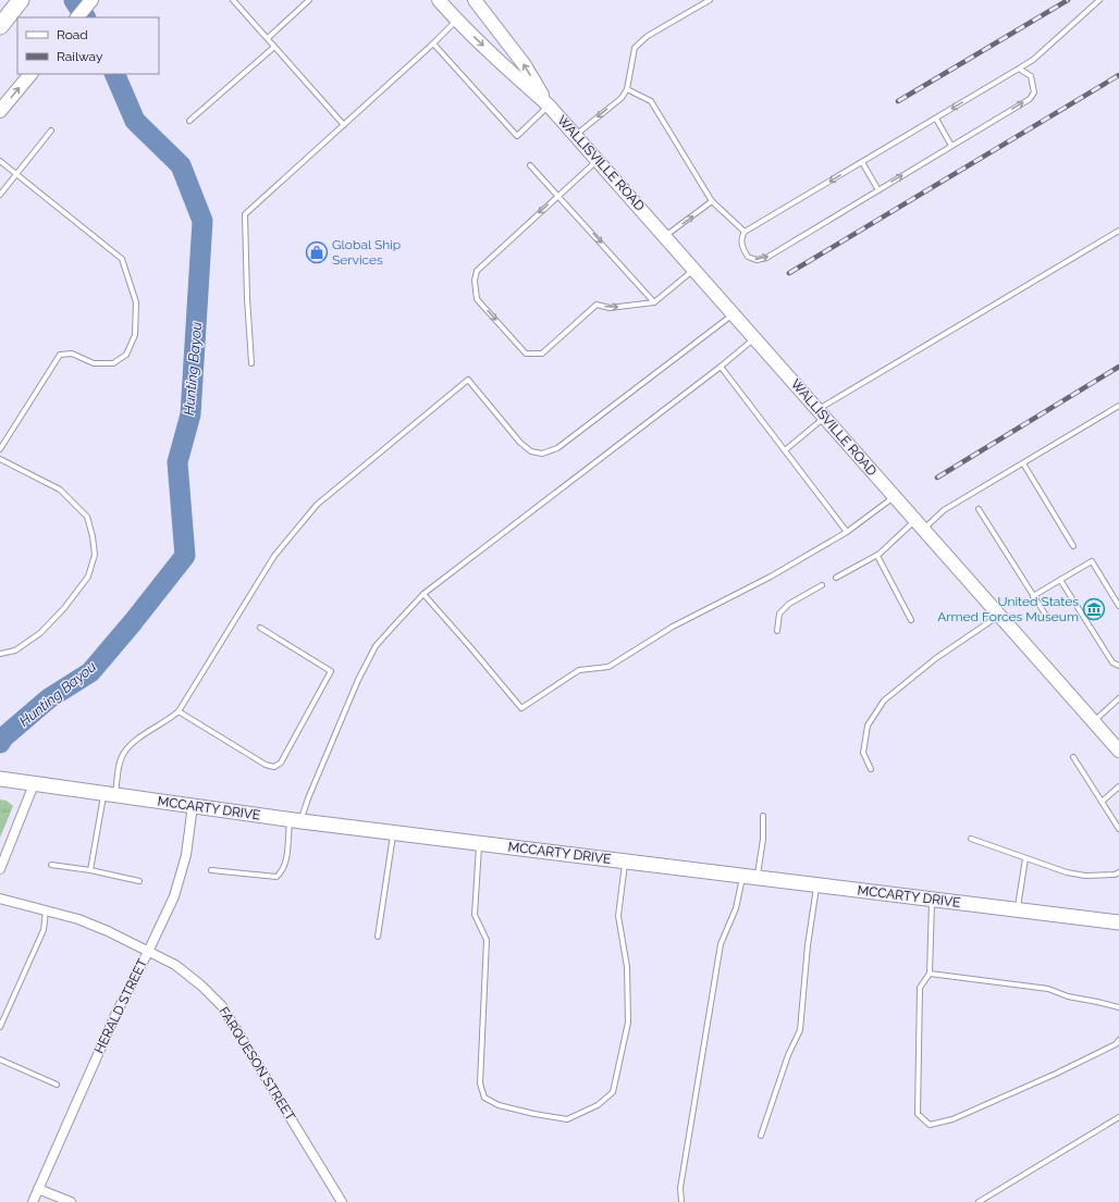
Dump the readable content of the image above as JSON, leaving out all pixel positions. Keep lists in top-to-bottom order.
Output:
{
  "streets": {
    "main road": ["WALLISVILLE ROAD", "MCCARTY DRIVE"],
    "street": ["HERALD STREET", "FARQUESON STREET"]
  },
  "crossings": [
    ["MCCARTY DRIVE", "HERALD STREET"],
    ["HERALD STREET", "FARQUESON STREET"]
  ],
  "water": ["Hunting Bayou"],
  "places": {
    "shop": ["Global Ship Services"],
    "museum": ["United States Armed Forces Museum"]
  },
  "legend": ["Road", "Railway"]
}
